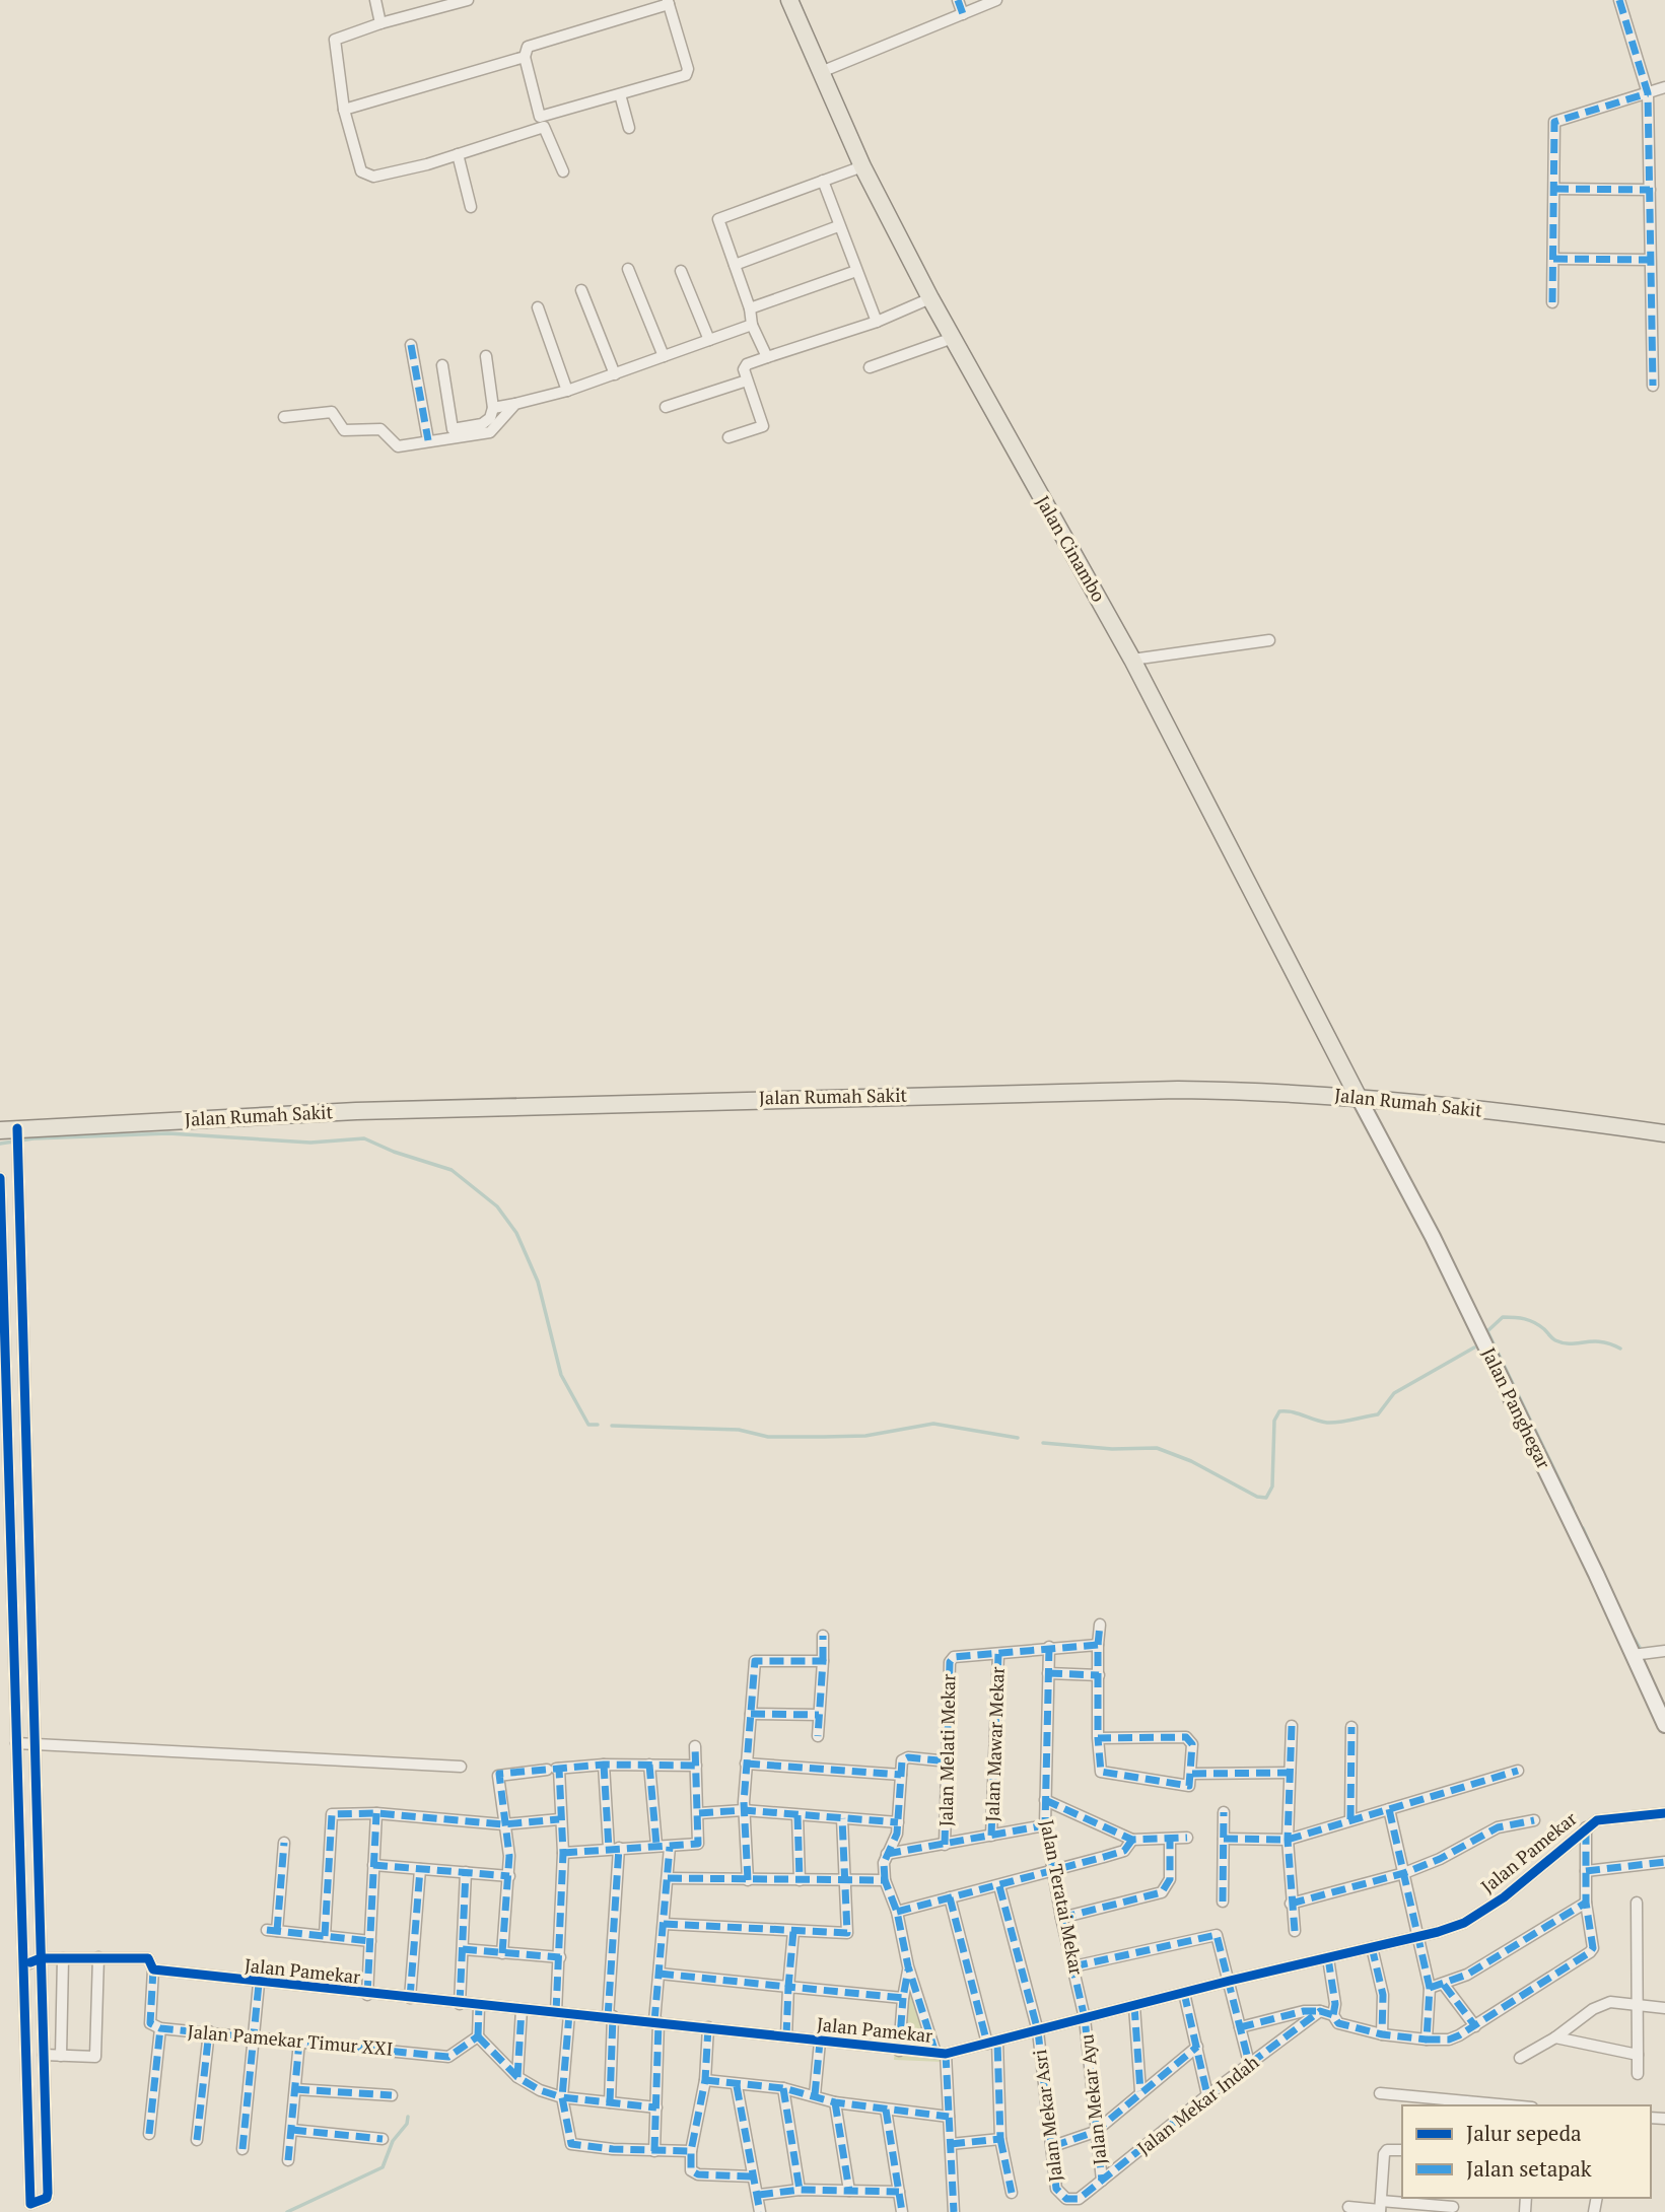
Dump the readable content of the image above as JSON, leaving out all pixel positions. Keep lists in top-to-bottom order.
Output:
{
  "streets": {
    "main road": ["Jalan Cinambo", "Jalan Rumah Sakit"],
    "street": [
      "Jalan Panghegar",
      "Jalan Mawar Mekar",
      "Jalan Melati Mekar",
      "Jalan Pamekar",
      "Jalan Teratai Mekar",
      "Jalan Pamekar Timur XXI",
      "Jalan Mekar Ayu",
      "Jalan Mekar Indah",
      "Jalan Mekar Asri"
    ]
  },
  "crossings": [
    ["Jalan Cinambo", "Jalan Rumah Sakit"],
    ["Jalan Cinambo", "Jalan Panghegar"],
    ["Jalan Rumah Sakit", "Jalan Panghegar"],
    ["Jalan Mawar Mekar", "Jalan Melati Mekar"],
    ["Jalan Pamekar", "Jalan Teratai Mekar"],
    ["Jalan Pamekar", "Jalan Mekar Ayu"],
    ["Jalan Pamekar", "Jalan Mekar Asri"],
    ["Jalan Teratai Mekar", "Jalan Mekar Ayu"],
    ["Jalan Mekar Ayu", "Jalan Mekar Indah"],
    ["Jalan Mekar Indah", "Jalan Mekar Asri"]
  ],
  "legend": ["Jalur sepeda", "Jalan setapak"]
}
